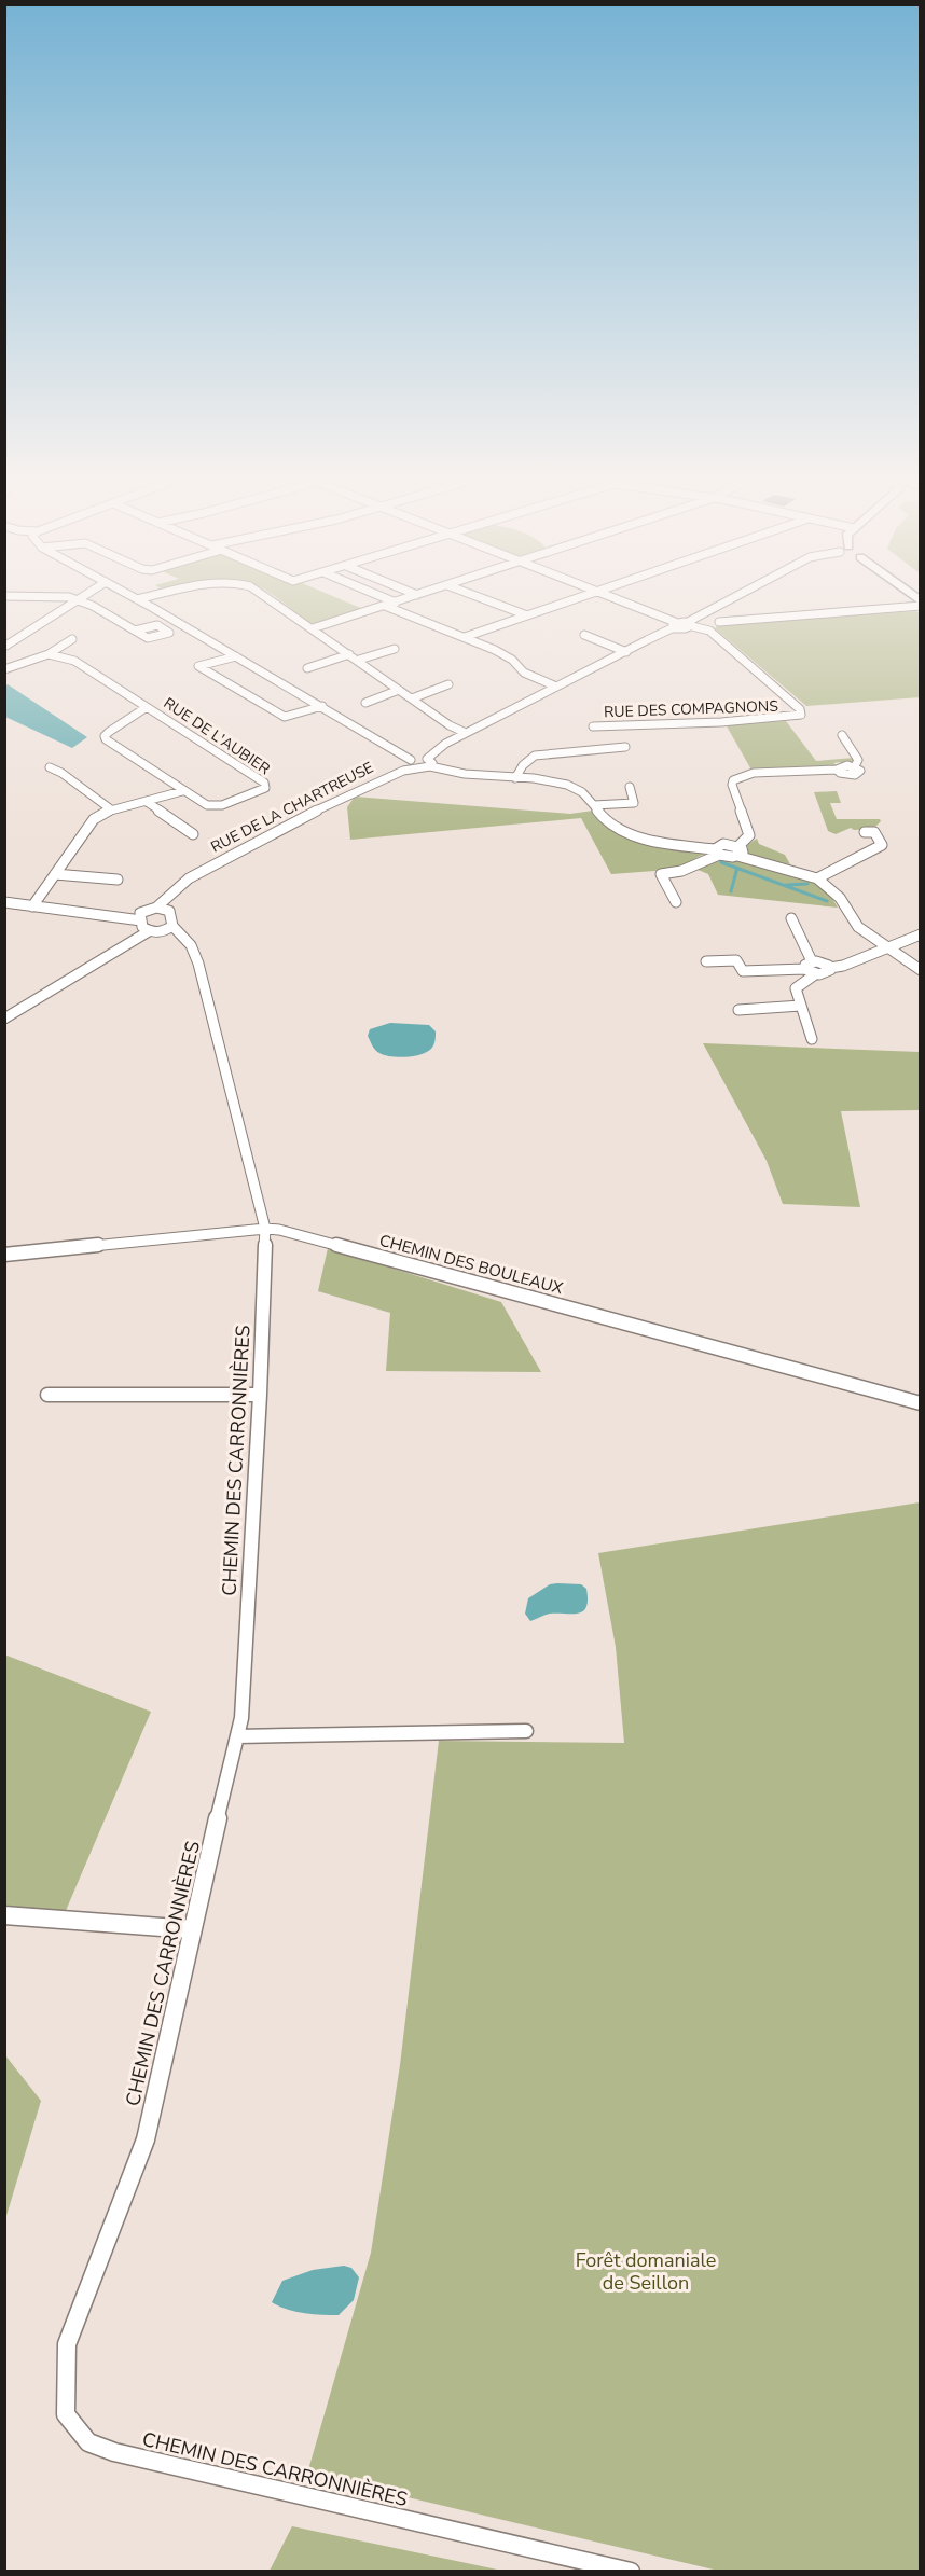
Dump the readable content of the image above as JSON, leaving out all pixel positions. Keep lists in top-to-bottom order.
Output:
{
  "streets": {
    "street": [
      "RUE DES COMPAGNONS",
      "RUE DE L'AUBIER",
      "RUE DE LA CHARTREUSE",
      "CHEMIN DES BOULEAUX",
      "CHEMIN DES CARRONNIÈRES"
    ]
  },
  "crossings": [
    ["CHEMIN DES BOULEAUX", "CHEMIN DES CARRONNIÈRES"]
  ],
  "parks": ["Forêt domaniale de Seillon"]
}
